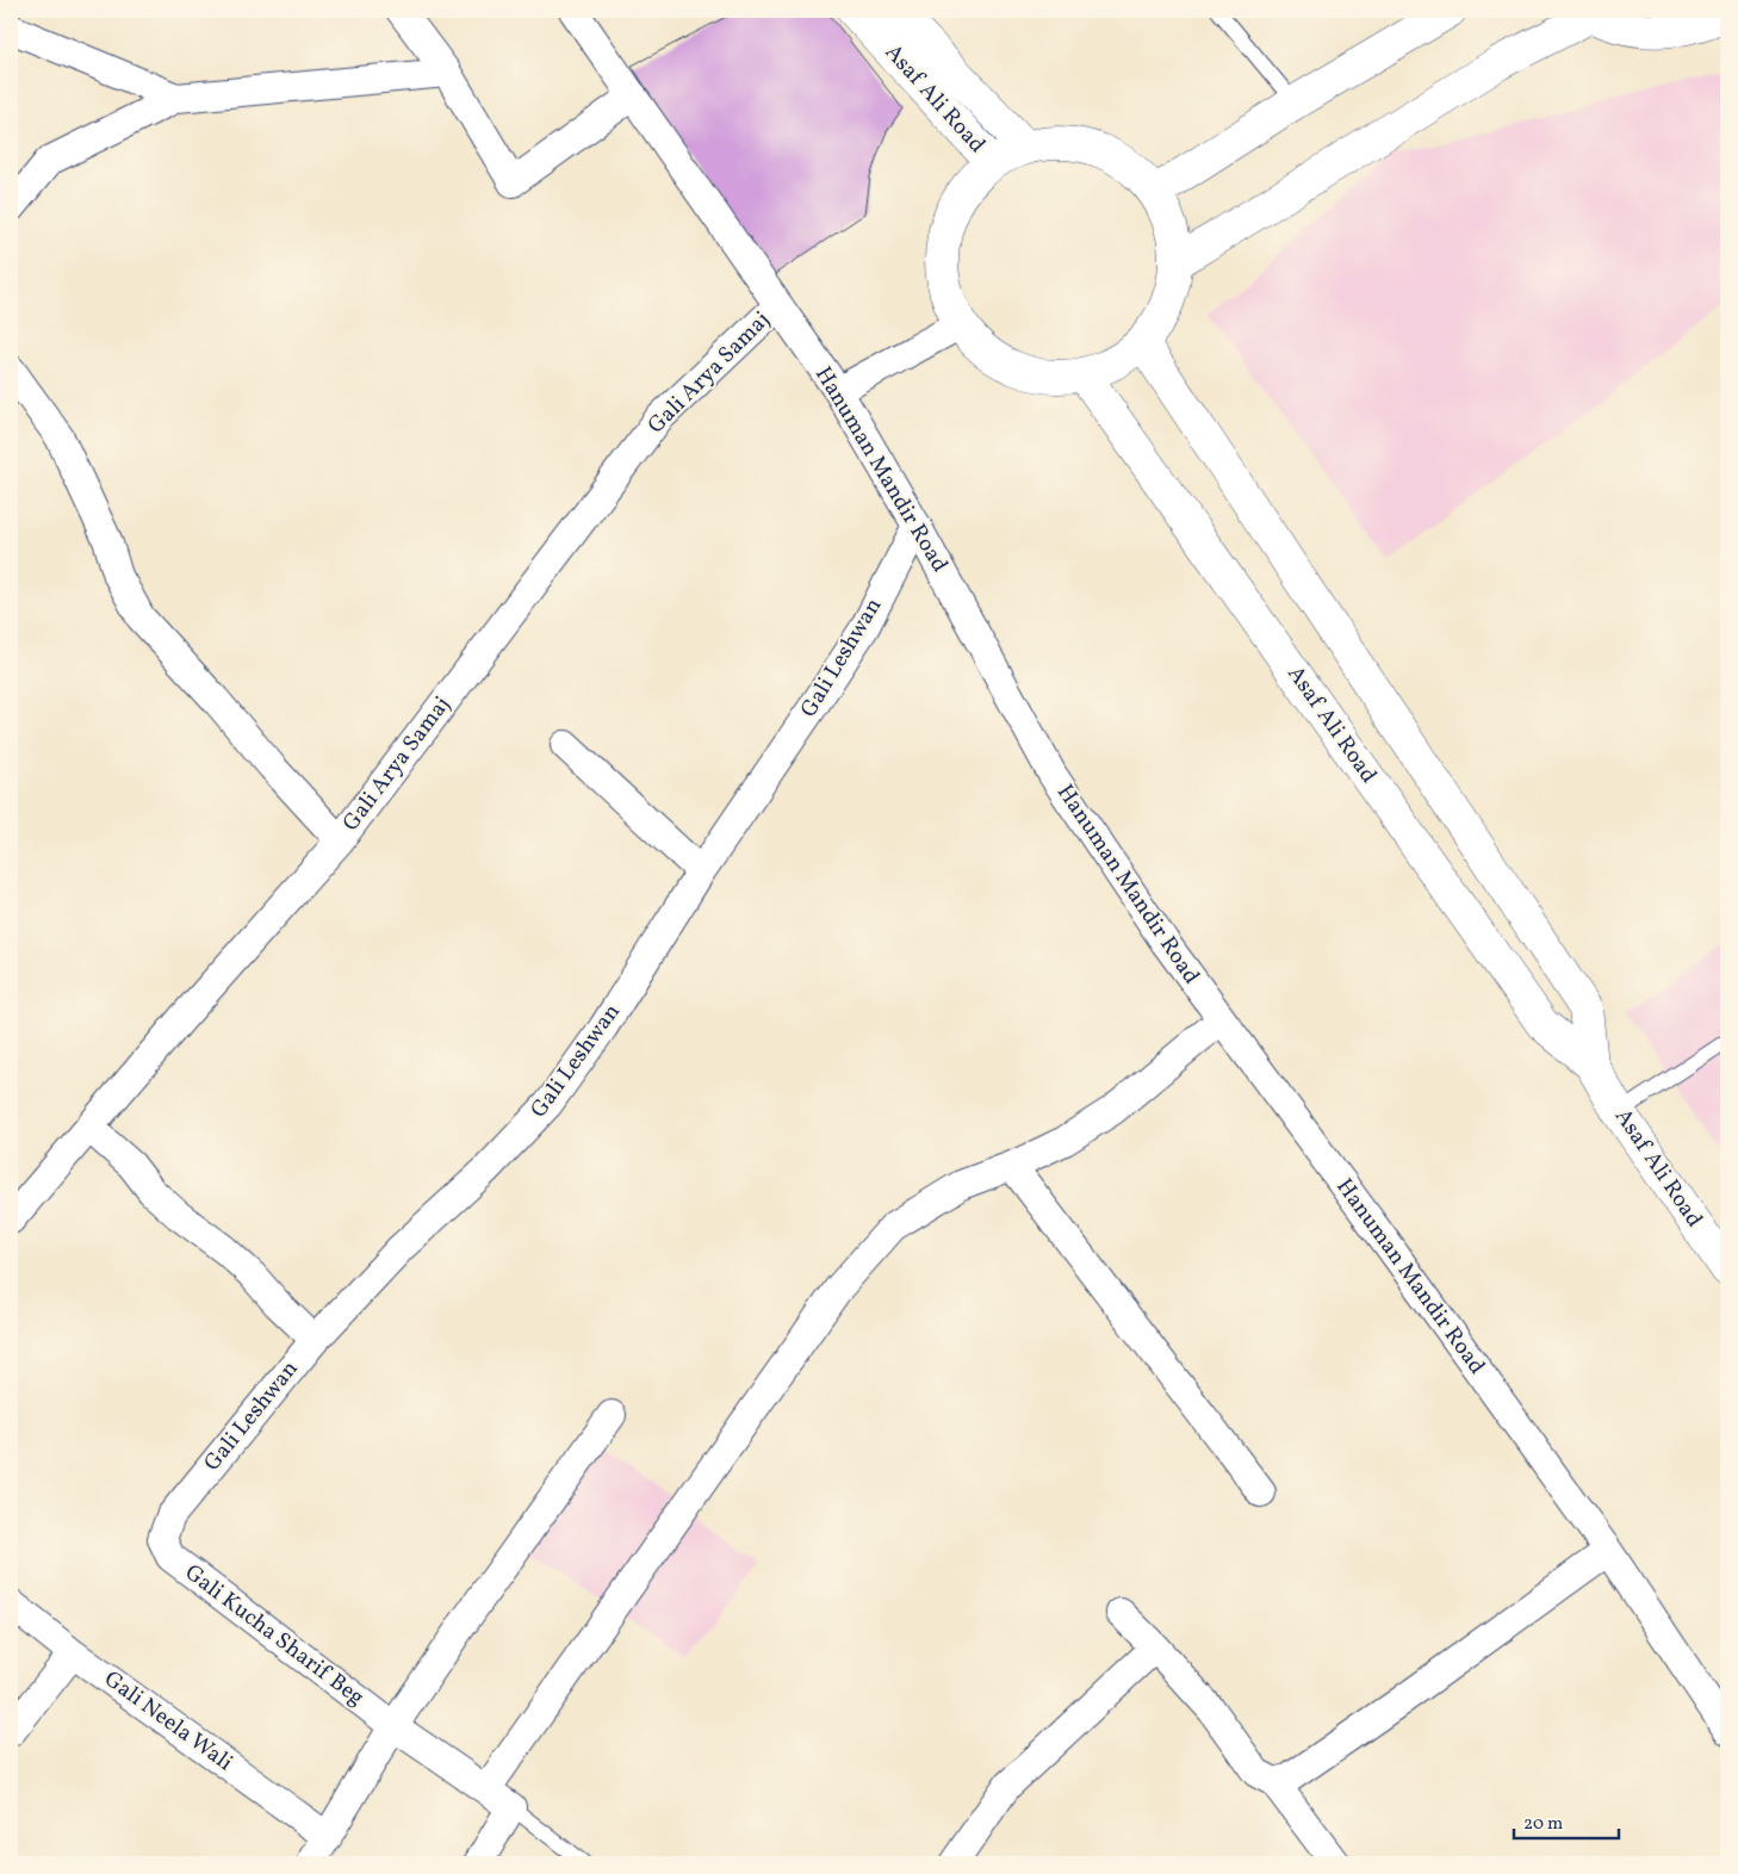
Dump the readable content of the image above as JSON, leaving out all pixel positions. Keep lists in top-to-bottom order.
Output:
{
  "streets": {
    "main road": ["Asaf Ali Road"],
    "street": [
      "Gali Arya Samaj",
      "Hanuman Mandir Road",
      "Gali Leshwan",
      "Gali Kucha Sharif Beg",
      "Gali Neela Wali"
    ]
  },
  "crossings": [
    ["Gali Arya Samaj", "Hanuman Mandir Road"],
    ["Hanuman Mandir Road", "Gali Leshwan"],
    ["Gali Leshwan", "Gali Kucha Sharif Beg"]
  ],
  "scale_bar": "20 m"
}
